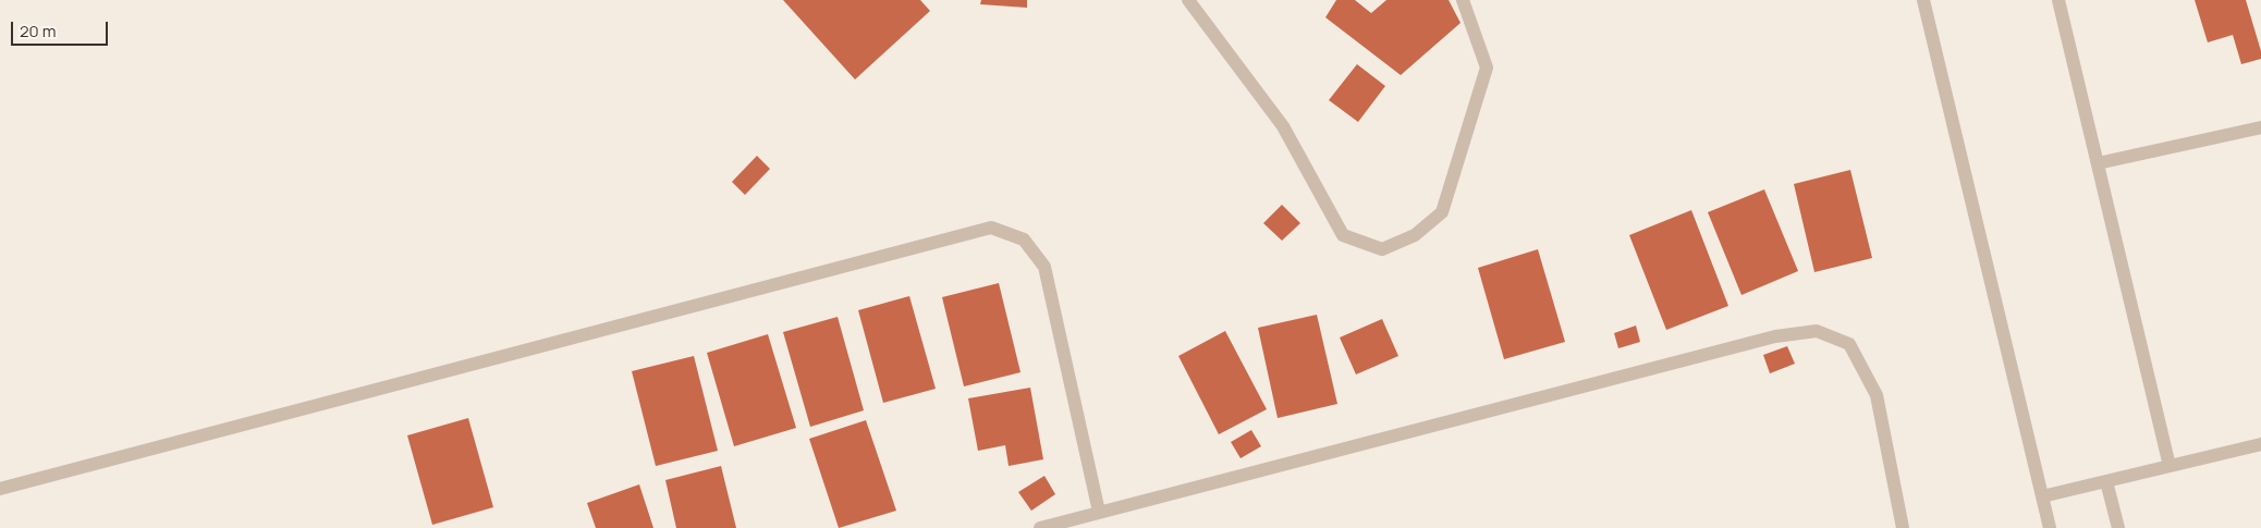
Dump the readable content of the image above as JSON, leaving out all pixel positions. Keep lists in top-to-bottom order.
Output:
{
  "scale_bar": "20 m"
}
